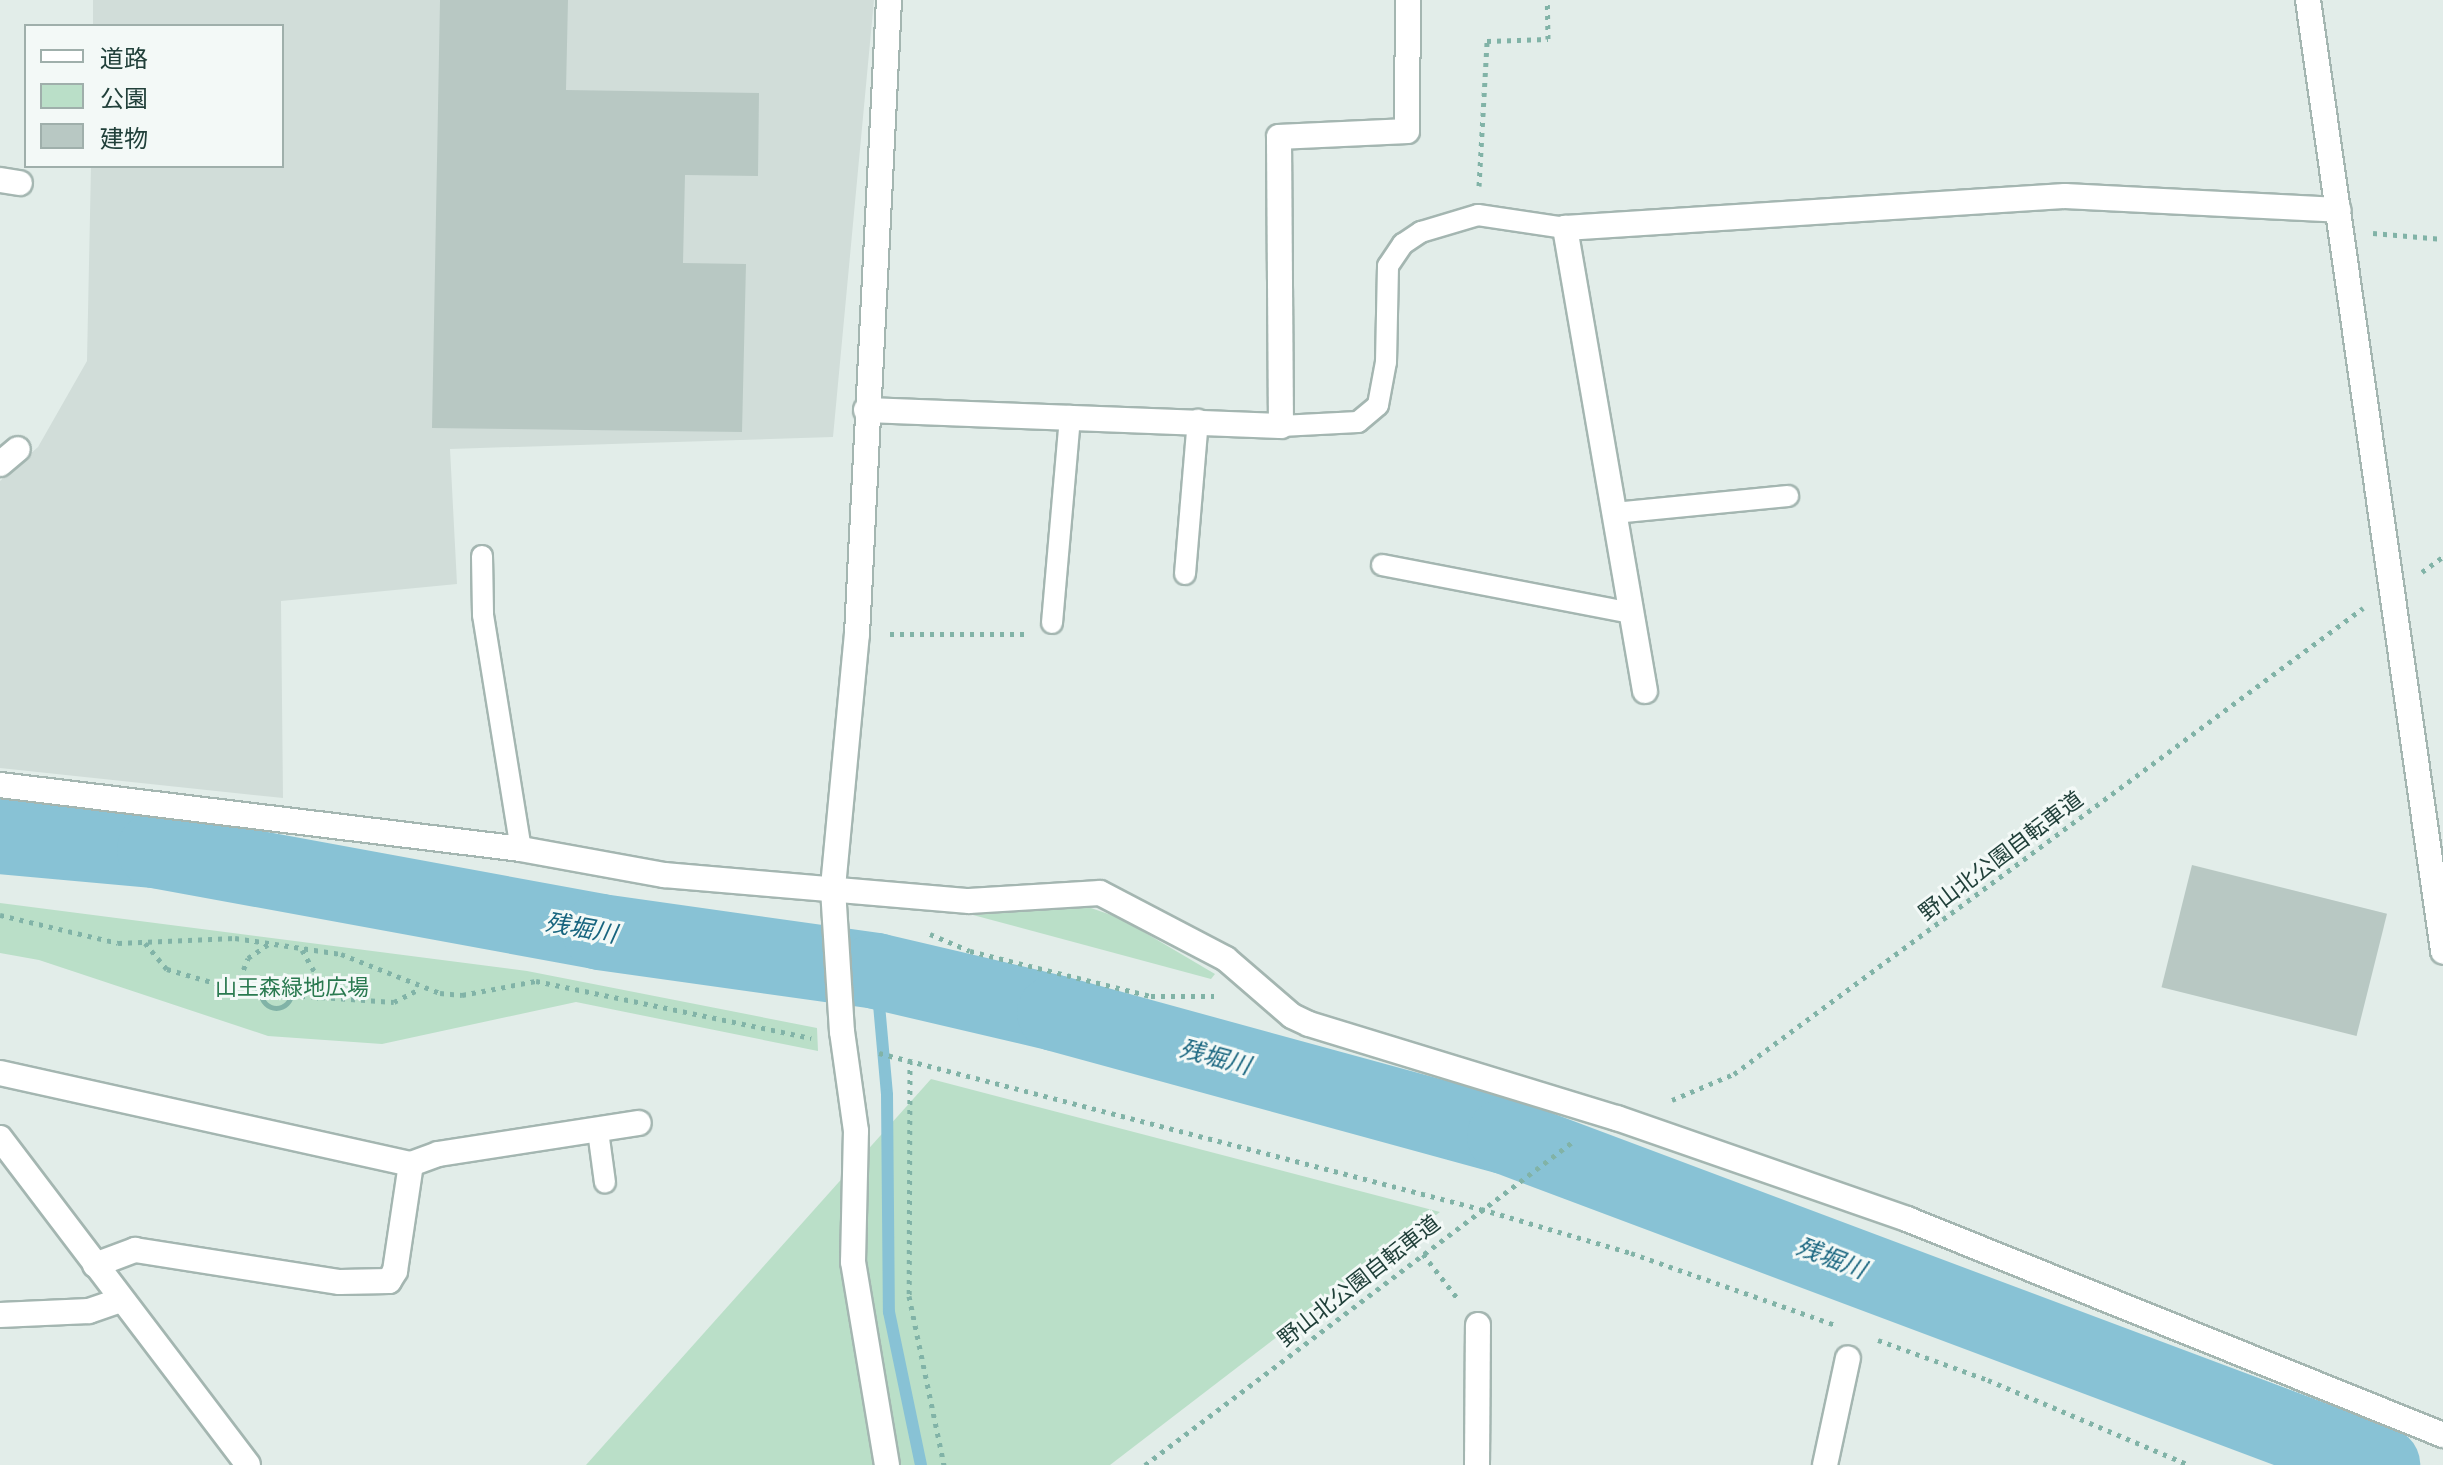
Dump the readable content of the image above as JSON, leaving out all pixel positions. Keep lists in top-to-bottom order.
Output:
{
  "streets": {
    "path": ["野山北公園自転車道"]
  },
  "water": ["残堀川"],
  "parks": ["山王森緑地広場"],
  "legend": ["道路", "公園", "建物"]
}
